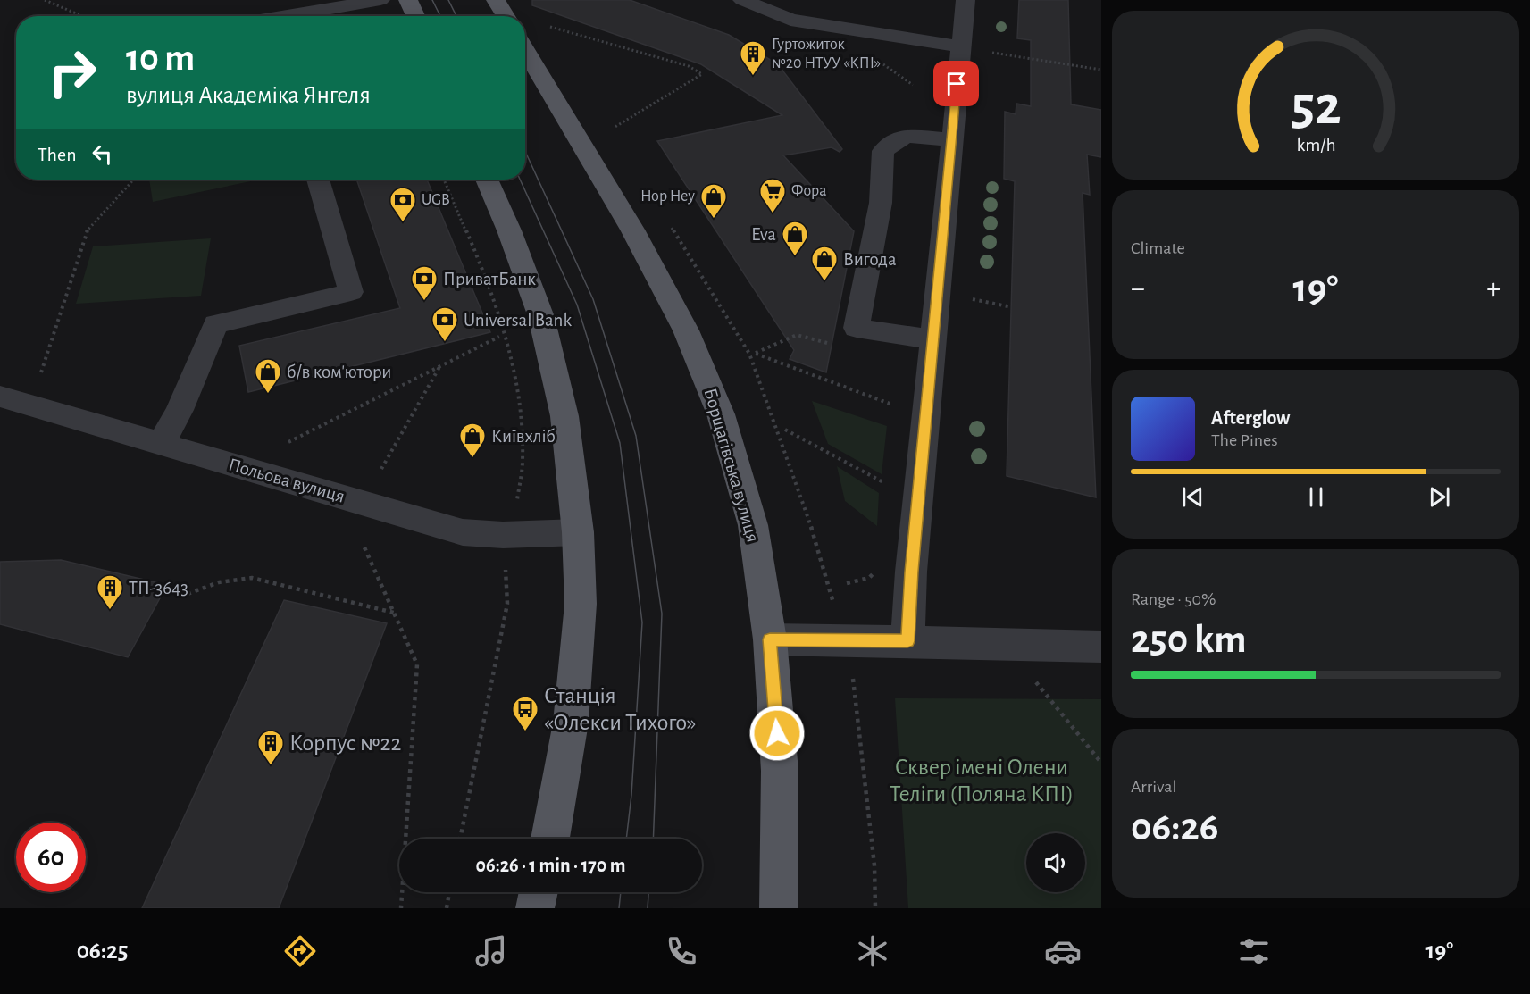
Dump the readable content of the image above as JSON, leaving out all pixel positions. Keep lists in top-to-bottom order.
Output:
{
  "streets": {
    "main road": ["Борщагівська вулиця"],
    "street": ["Польова вулиця"]
  },
  "parks": ["Сквер імені Олени Теліги (Поляна КПІ)"],
  "places": {
    "building": ["Гуртожиток №20 НТУУ «КПІ»", "ТП-3643", "Корпус №22"],
    "supermarket": ["Фора"],
    "shop": [
      "Hop Hey",
      "Eva",
      "Вигода",
      "б/в ком'ютори",
      "Київхліб"
    ],
    "bank": ["UGB", "ПриватБанк", "Universal Bank"],
    "bus stop": ["Станція «Олекси Тихого»"]
  },
  "page": {
    "turn": ["10 m", "вулиця Академіка Янгеля"],
    "then": "Then",
    "tile": [
      "Climate",
      ["Range · 50%", "250 km"],
      ["Arrival", "06:26"]
    ],
    "heat": ["−", "19°", "+"],
    "song": ["Afterglow", "The Pines"],
    "limit": "60",
    "trip": "06:26 · 1 min · 170 m",
    "tabs": ["06:25", "19°"],
    "gauge": ["52", "km/h"]
  }
}
